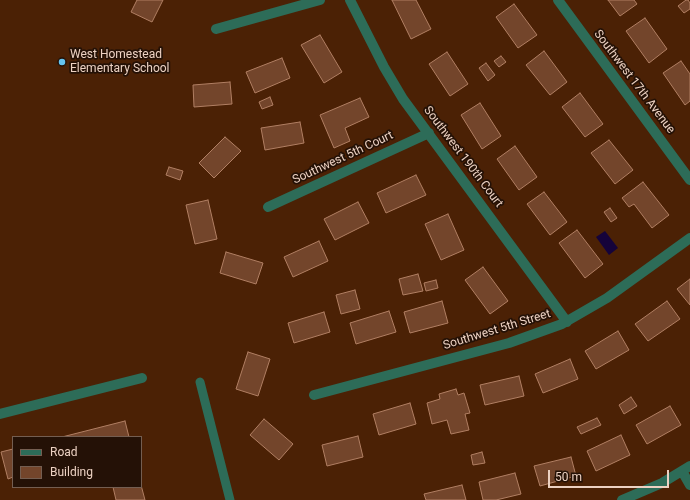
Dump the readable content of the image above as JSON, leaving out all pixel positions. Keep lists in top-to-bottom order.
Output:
{
  "streets": {
    "street": [
      "Southwest 17th Avenue",
      "Southwest 190th Court",
      "Southwest 5th Court",
      "Southwest 5th Street"
    ]
  },
  "crossings": [
    ["Southwest 190th Court", "Southwest 5th Court"],
    ["Southwest 190th Court", "Southwest 5th Street"]
  ],
  "places": ["West Homestead Elementary School"],
  "legend": ["Road", "Building"],
  "scale_bar": "50 m"
}
